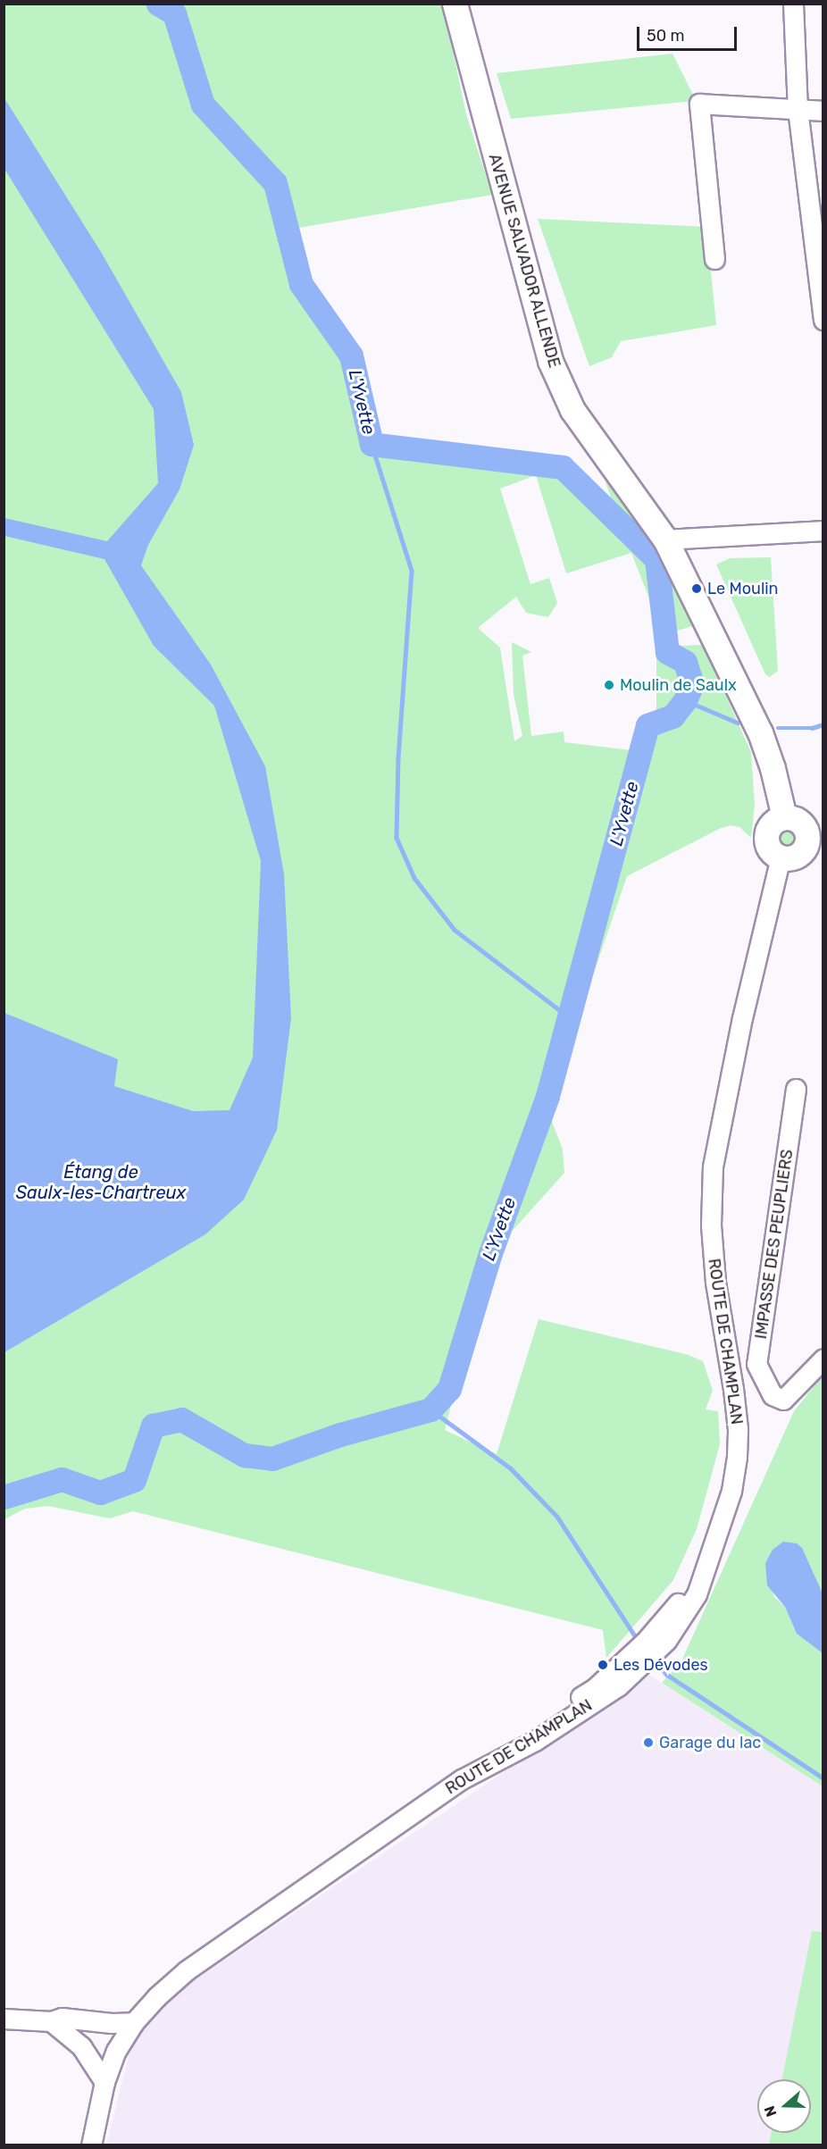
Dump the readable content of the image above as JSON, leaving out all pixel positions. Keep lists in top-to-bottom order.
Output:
{
  "streets": {
    "main road": ["AVENUE SALVADOR ALLENDE"],
    "street": ["IMPASSE DES PEUPLIERS", "ROUTE DE CHAMPLAN"]
  },
  "crossings": [
    ["AVENUE SALVADOR ALLENDE", "ROUTE DE CHAMPLAN"]
  ],
  "water": ["L'Yvette", "Étang de Saulx-les-Chartreux"],
  "places": [
    "Le Moulin",
    "Moulin de Saulx",
    "Les Dévodes",
    "Garage du lac"
  ],
  "scale_bar": "50 m",
  "north": "left"
}
